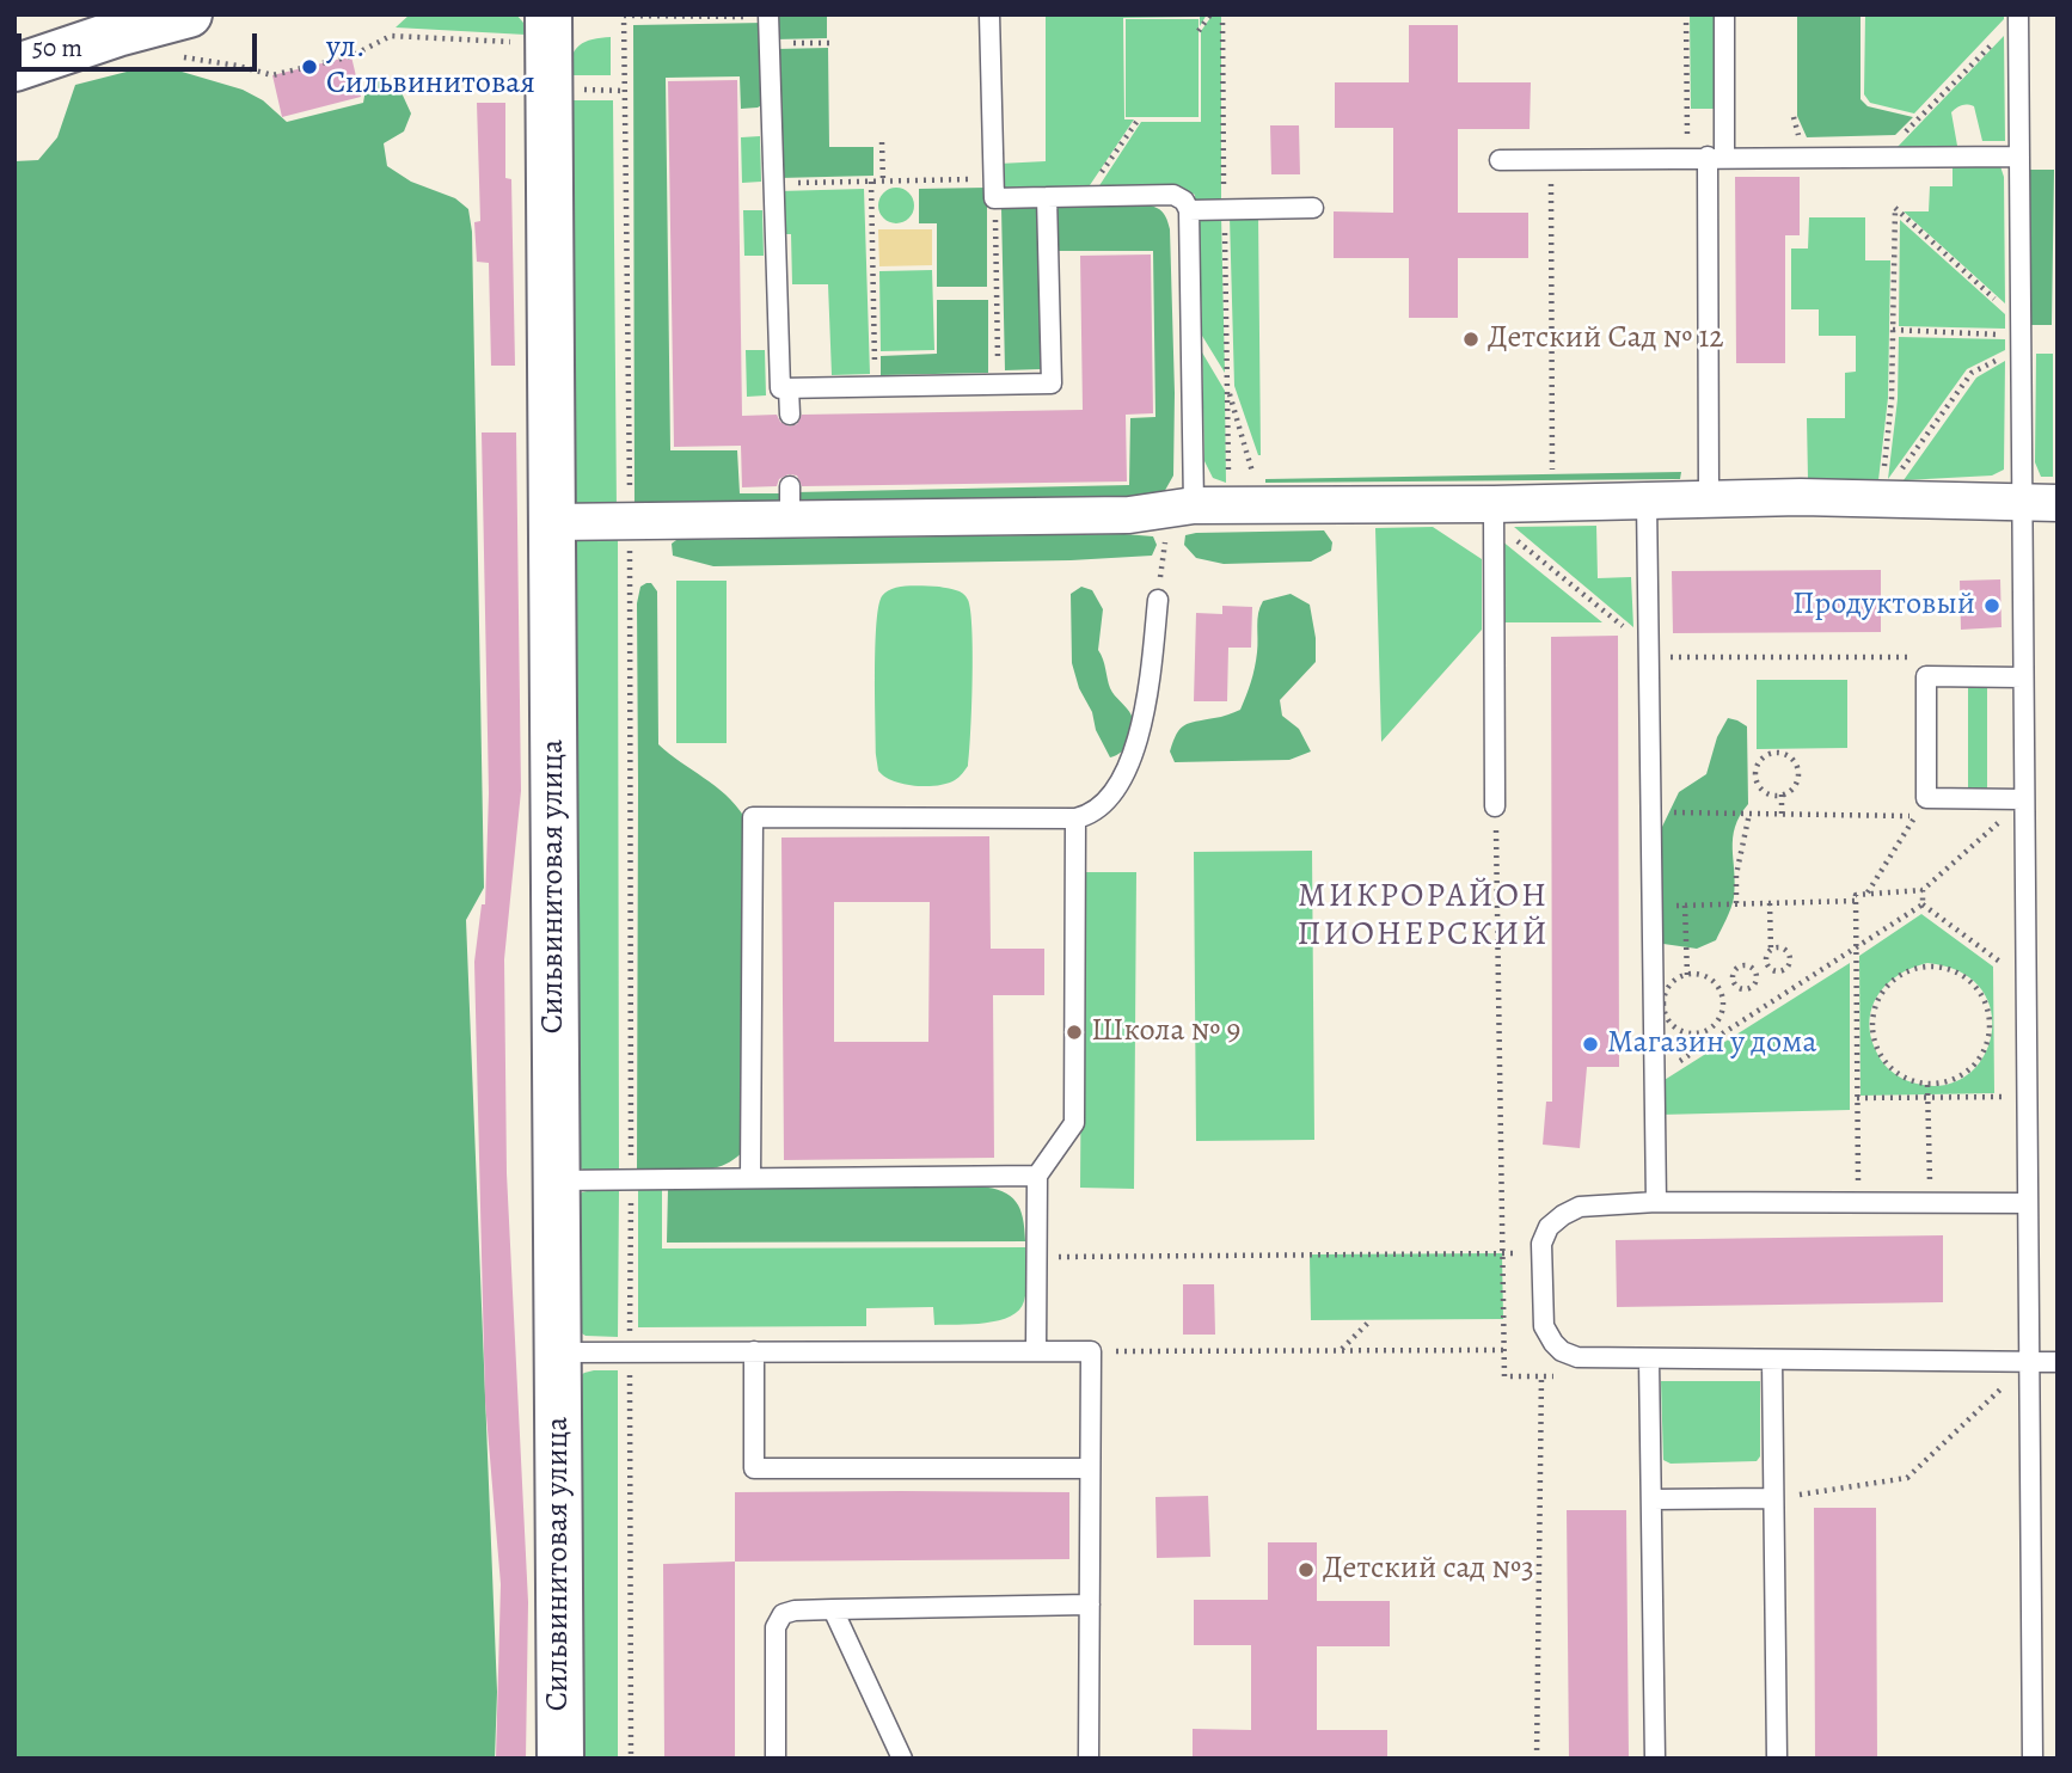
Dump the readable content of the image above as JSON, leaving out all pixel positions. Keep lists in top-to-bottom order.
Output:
{
  "streets": {
    "street": ["Сильвинитовая улица"]
  },
  "districts": ["МИКРОРАЙОН ПИОНЕРСКИЙ"],
  "places": [
    "ул. Сильвинитовая",
    "Детский Сад № 12",
    "Продуктовый",
    "Школа № 9",
    "Магазин у дома",
    "Детский сад №3"
  ],
  "scale_bar": "50 m"
}
